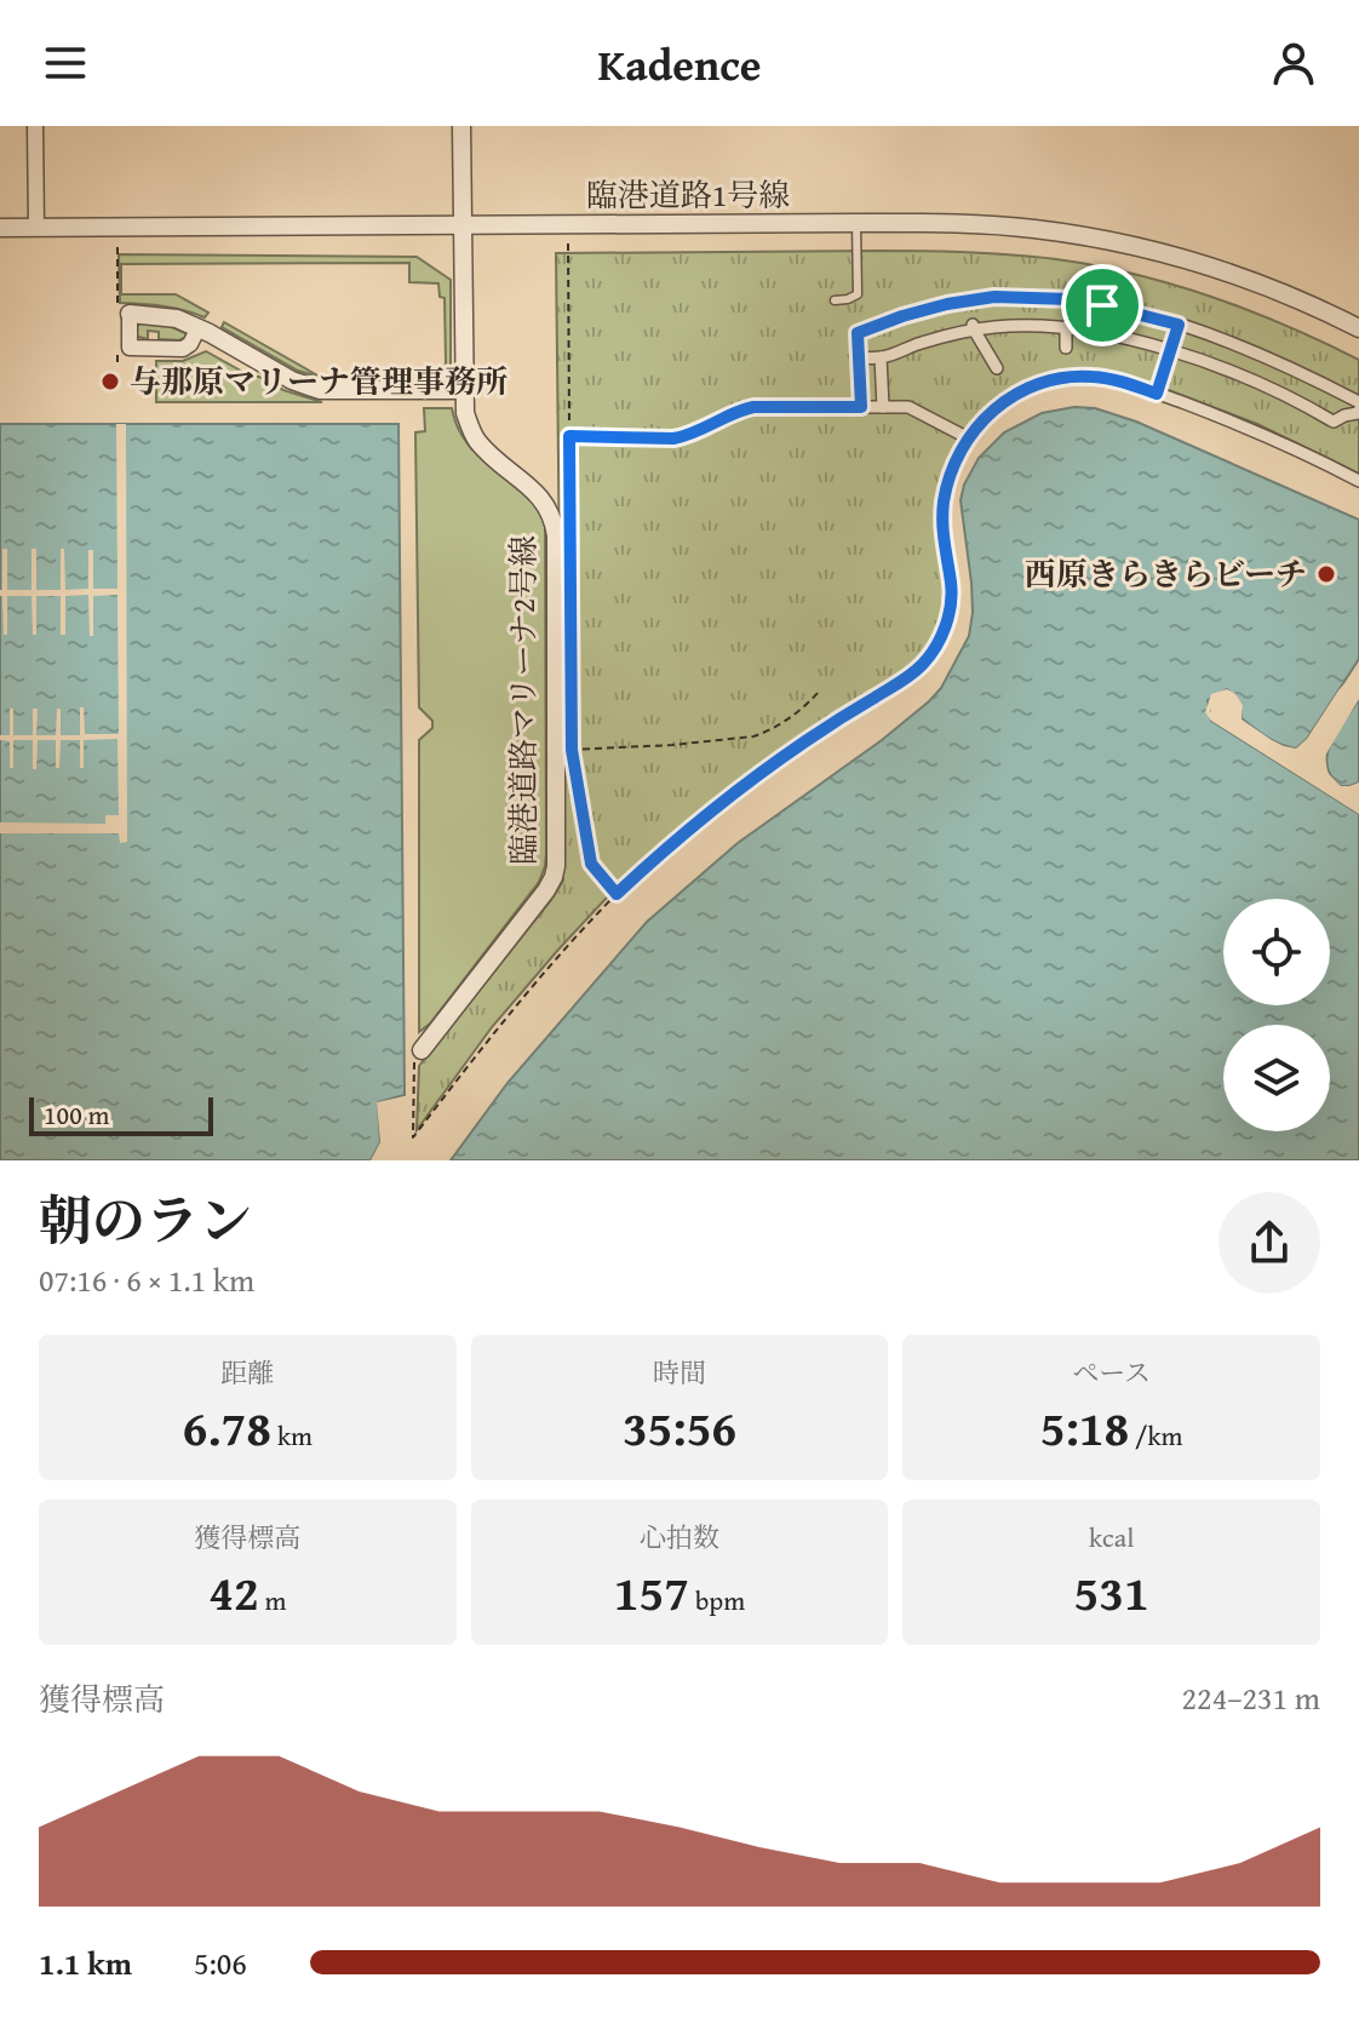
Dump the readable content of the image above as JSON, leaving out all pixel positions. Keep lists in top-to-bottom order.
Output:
{
  "streets": {
    "street": ["臨港道路1号線", "臨港道路マリーナ2号線"]
  },
  "crossings": [
    ["臨港道路1号線", "臨港道路マリーナ2号線"]
  ],
  "places": ["与那原マリーナ管理事務所", "西原きらきらビーチ"],
  "scale_bar": "100 m",
  "page": {
    "header": "Kadence",
    "scale": "100 m",
    "heading": ["朝のラン", "07:16 · 6 × 1.1 km"],
    "stats": [
      ["距離", "6.78 km"],
      ["時間", "35:56"],
      ["ペース", "5:18 /km"],
      ["獲得標高", "42 m"],
      ["心拍数", "157 bpm"],
      ["kcal", "531"]
    ],
    "chart": ["獲得標高", "224–231 m"],
    "list": [
      {
        "name": "1.1 km",
        "note": "5:06"
      }
    ]
  }
}
